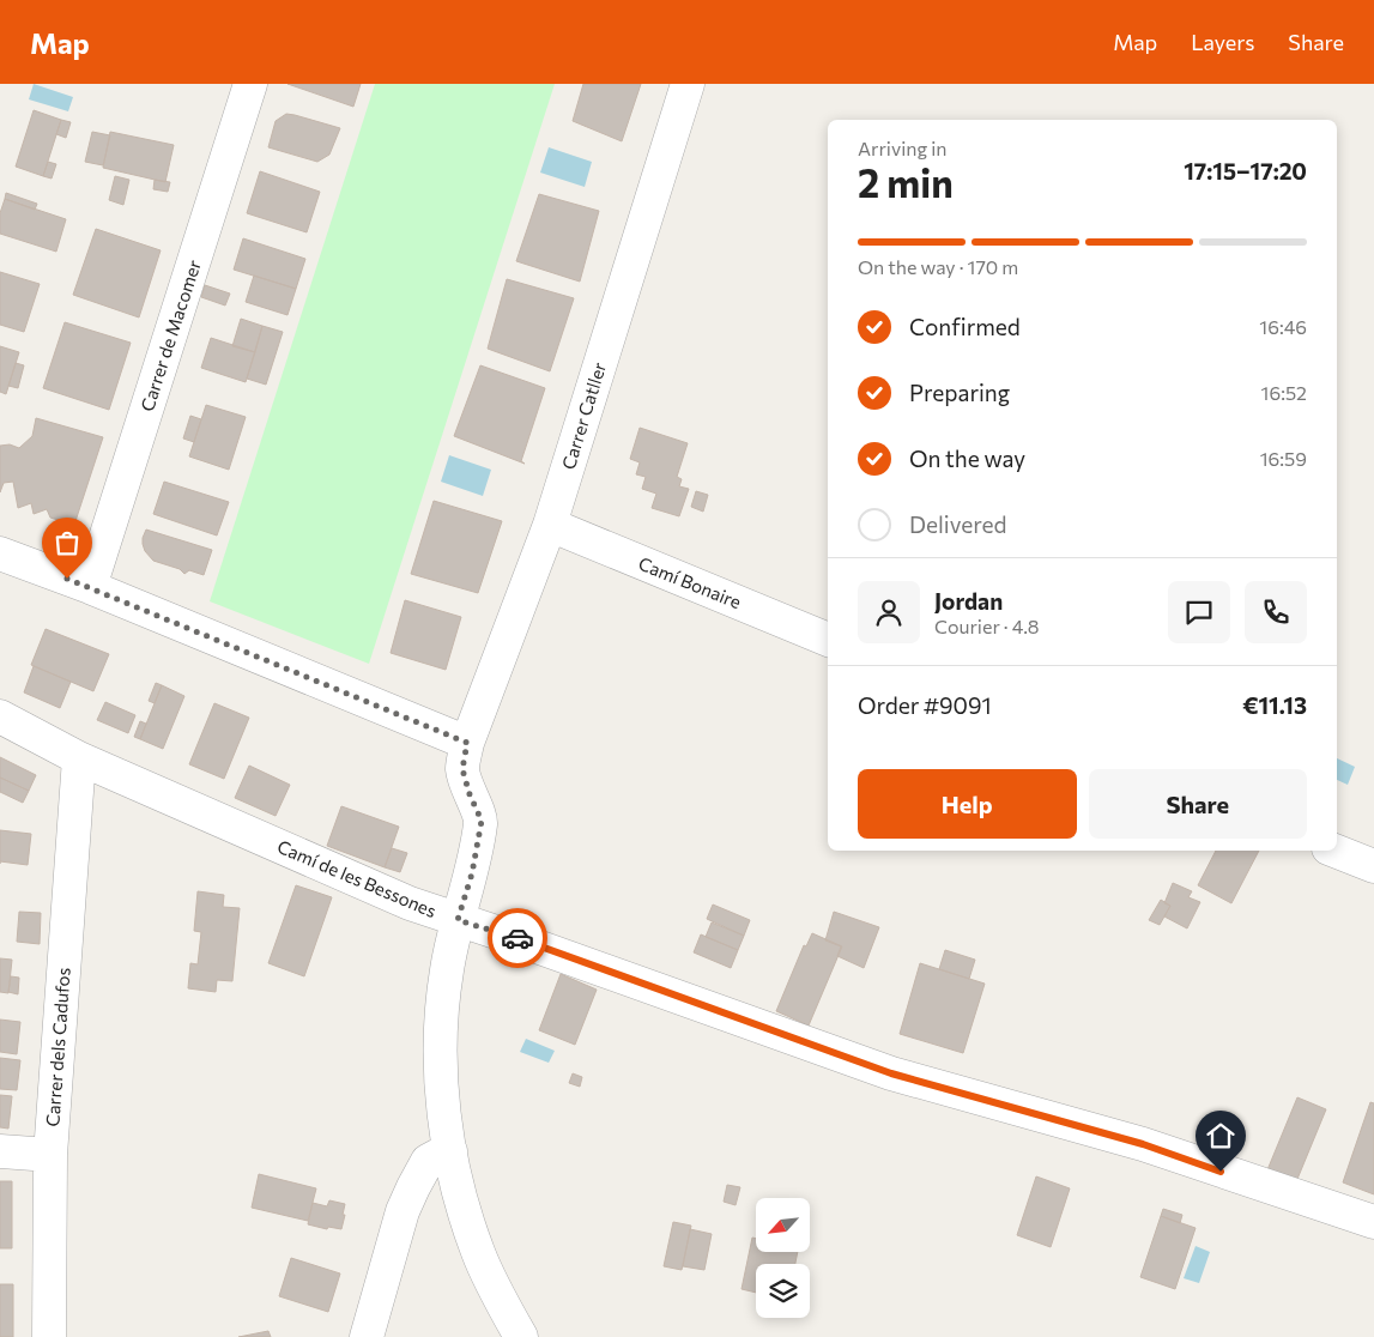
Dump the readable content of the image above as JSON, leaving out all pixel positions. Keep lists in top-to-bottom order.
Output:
{
  "streets": {
    "street": [
      "Carrer de Macomer",
      "Carrer Catller",
      "Camí Bonaire",
      "Camí de les Bessones",
      "Carrer dels Cadufos"
    ]
  },
  "crossings": [
    ["Carrer Catller", "Camí Bonaire"],
    ["Carrer Catller", "Camí de les Bessones"],
    ["Camí de les Bessones", "Carrer dels Cadufos"]
  ],
  "north": "bottom left",
  "page": {
    "header": "Map",
    "nav": ["Map", "Layers", "Share"],
    "heading": ["2 min", "Arriving in", "17:15–17:20"],
    "panel": [
      "Jordan",
      "Courier · 4.8",
      "Order #9091",
      "€11.13"
    ],
    "bar": "On the way · 170 m",
    "list": [
      ["Confirmed", "16:46"],
      ["Preparing", "16:52"],
      ["On the way", "16:59"],
      "Delivered"
    ],
    "buttons": ["Help", "Share"]
  }
}
